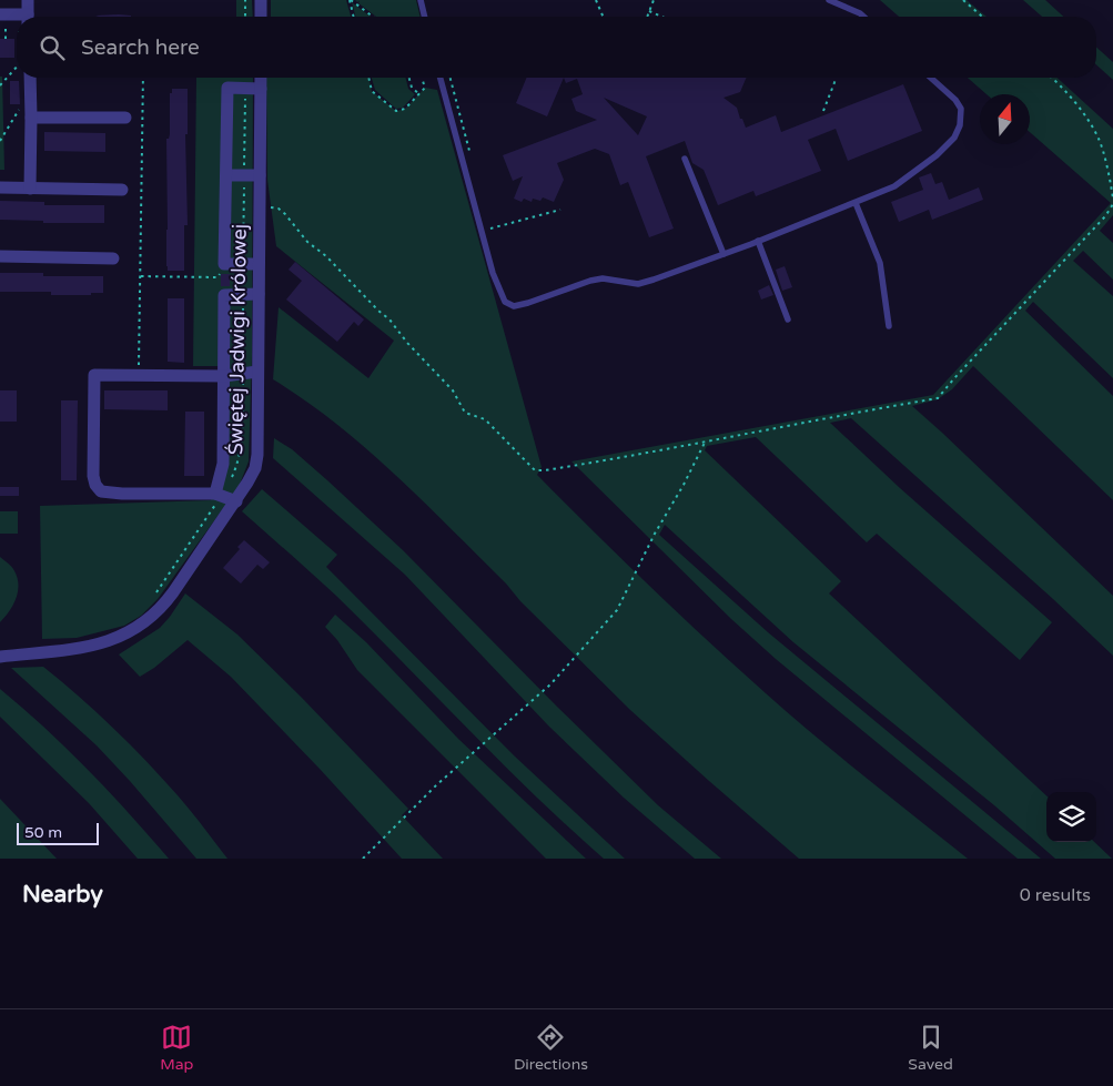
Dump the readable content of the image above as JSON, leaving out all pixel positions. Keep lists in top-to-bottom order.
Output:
{
  "streets": {
    "street": ["Świętej Jadwigi Królowej"]
  },
  "scale_bar": "50 m",
  "north": "top",
  "page": {
    "search": "Search here",
    "scale": "50 m",
    "heading": ["Nearby", "0 results"],
    "nav": ["Map", "Directions", "Saved"]
  }
}
